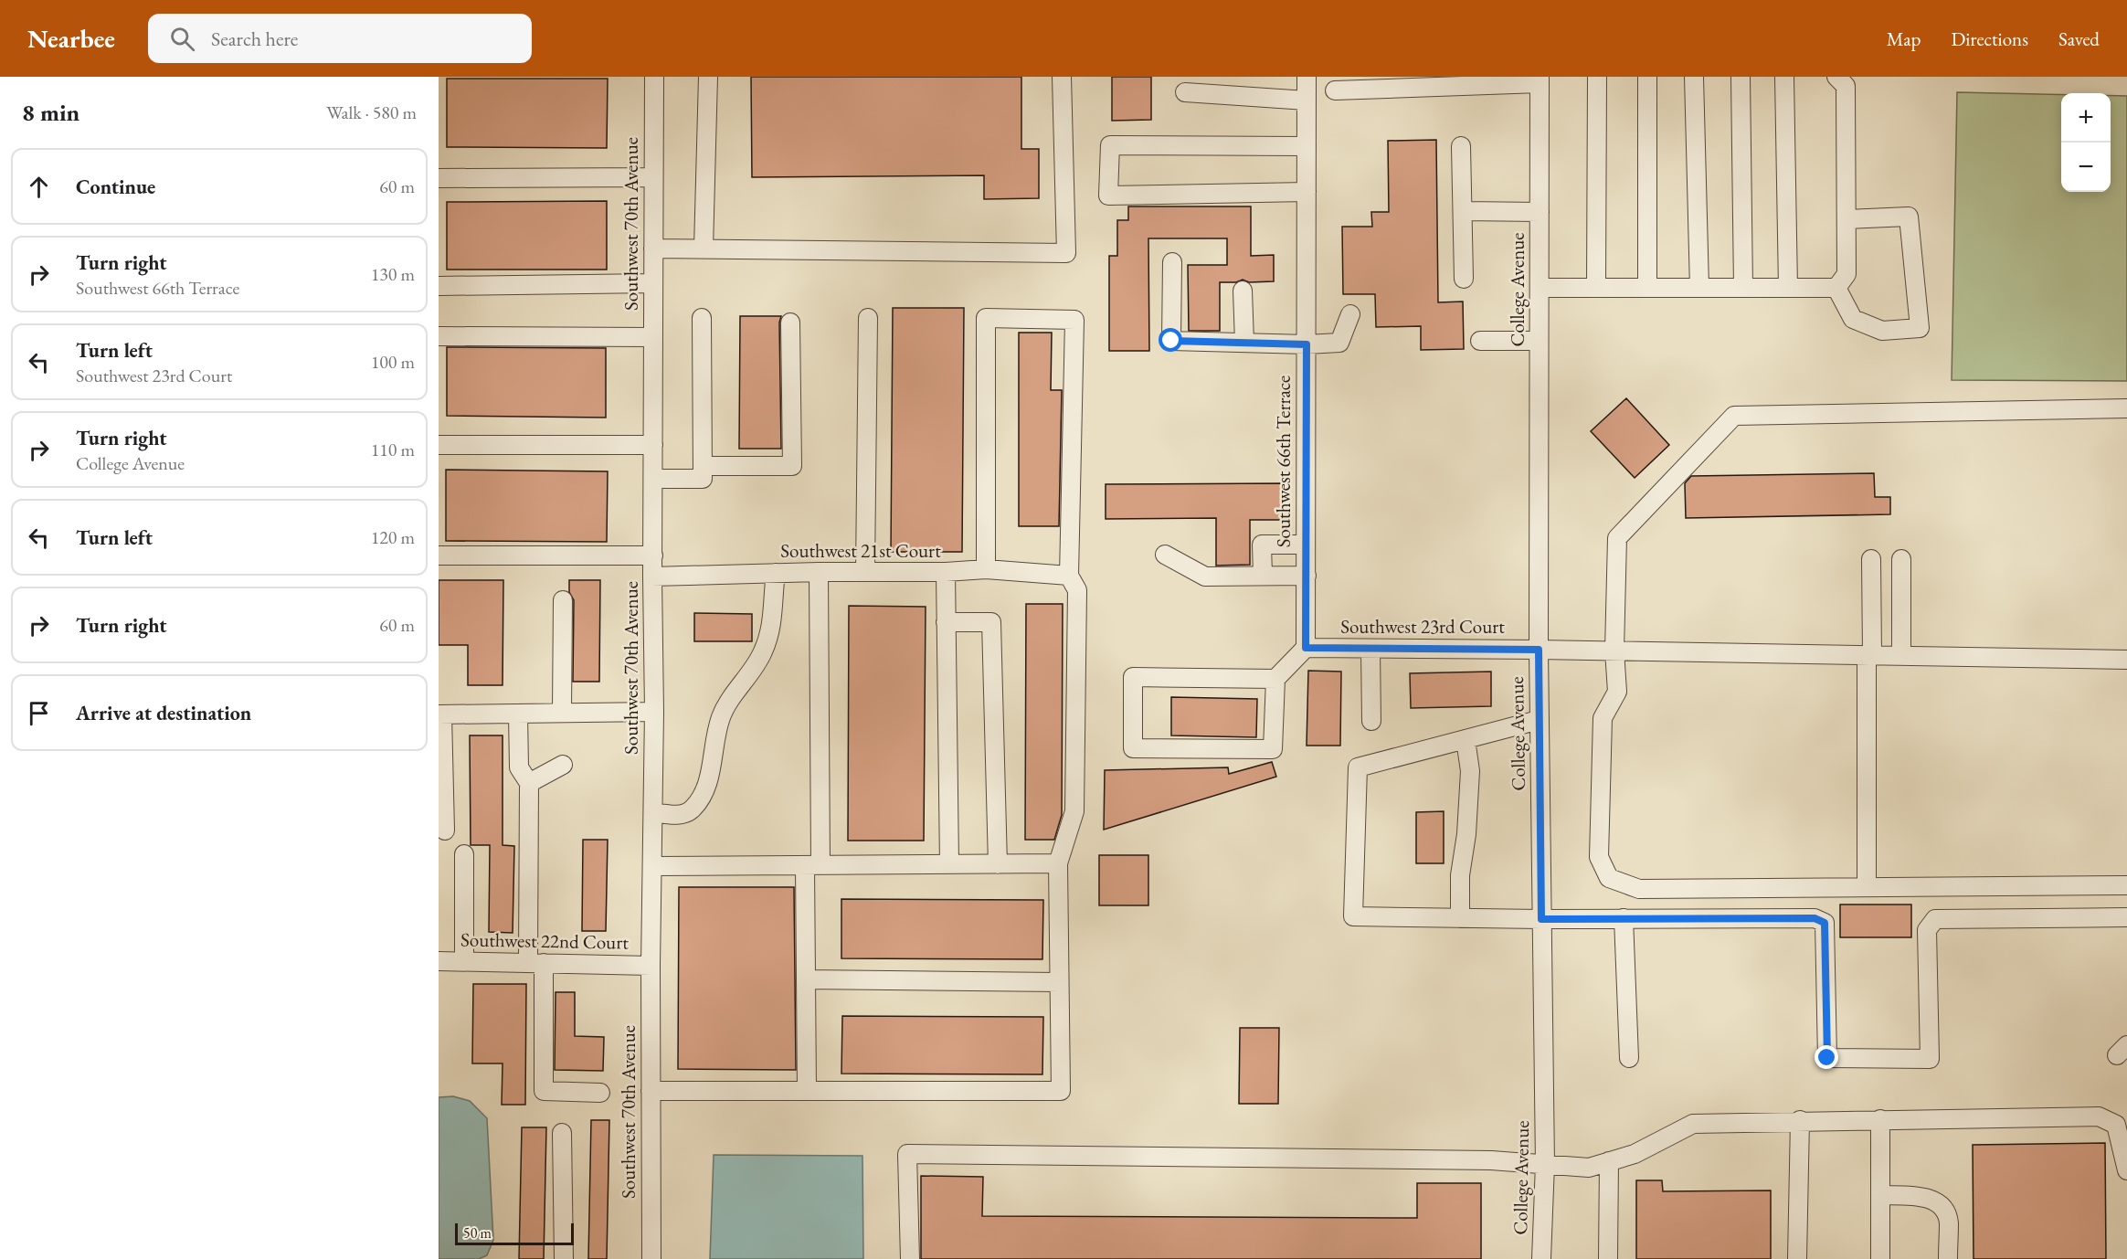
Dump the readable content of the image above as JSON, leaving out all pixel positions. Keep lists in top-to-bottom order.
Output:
{
  "streets": {
    "street": [
      "Southwest 70th Avenue",
      "College Avenue",
      "Southwest 66th Terrace",
      "Southwest 21st Court",
      "Southwest 23rd Court",
      "Southwest 22nd Court"
    ]
  },
  "crossings": [
    ["Southwest 70th Avenue", "Southwest 21st Court"],
    ["Southwest 70th Avenue", "Southwest 22nd Court"],
    ["College Avenue", "Southwest 23rd Court"],
    ["Southwest 66th Terrace", "Southwest 23rd Court"]
  ],
  "scale_bar": "50 m",
  "page": {
    "header": "Nearbee",
    "search": "Search here",
    "nav": ["Map", "Directions", "Saved"],
    "heading": ["8 min", "Walk · 580 m"],
    "map_buttons": ["+", "−"],
    "list": [
      ["Continue", "60 m"],
      ["Turn right", "Southwest 66th Terrace", "130 m"],
      ["Turn left", "Southwest 23rd Court", "100 m"],
      ["Turn right", "College Avenue", "110 m"],
      ["Turn left", "120 m"],
      ["Turn right", "60 m"],
      "Arrive at destination"
    ],
    "scale": "50 m"
  }
}
